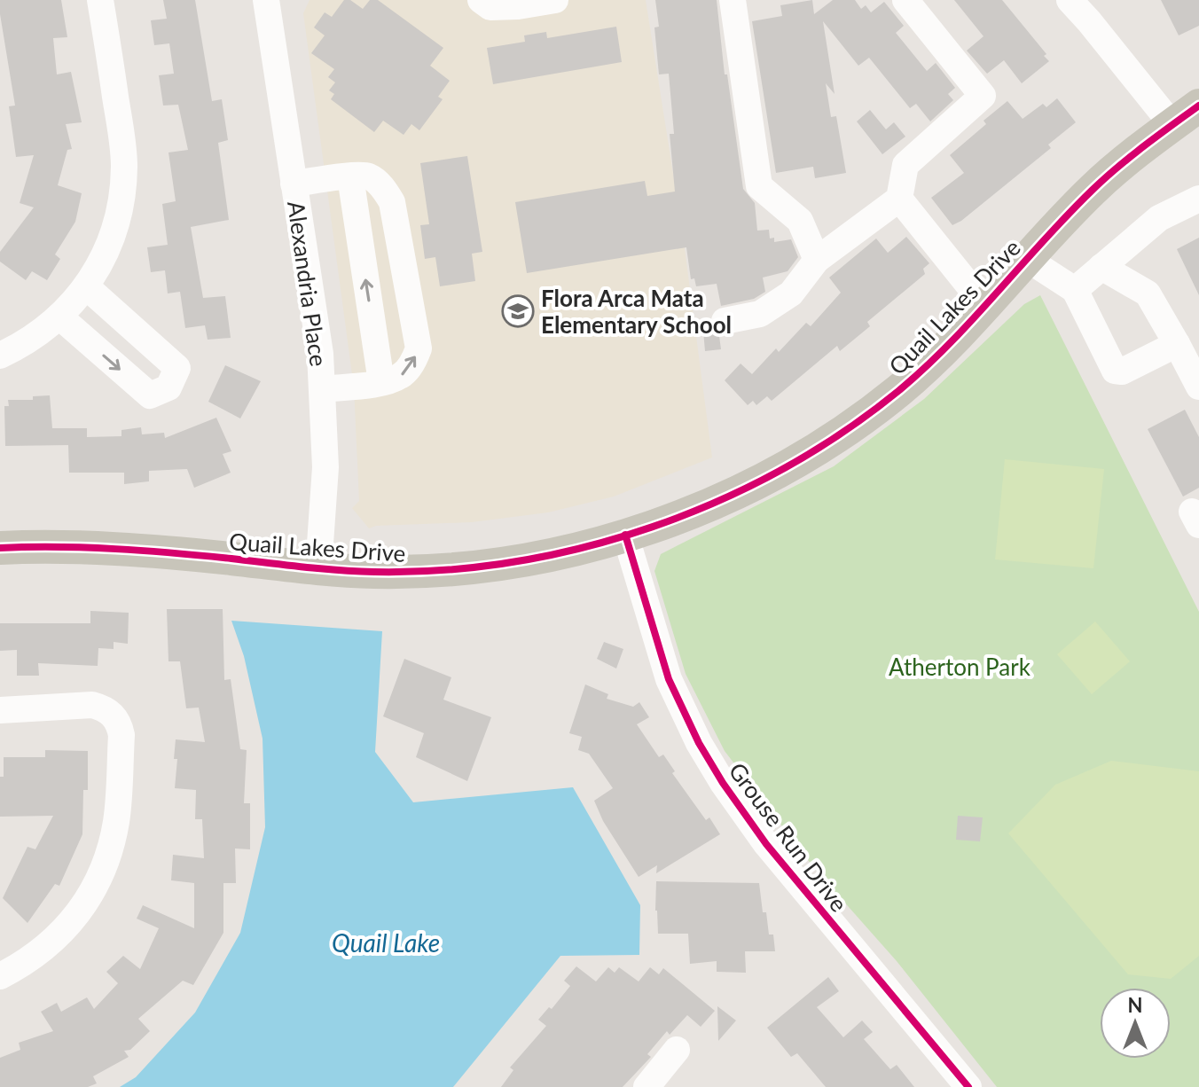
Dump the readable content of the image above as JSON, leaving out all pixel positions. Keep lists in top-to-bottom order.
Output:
{
  "streets": {
    "main road": ["Quail Lakes Drive"],
    "street": ["Alexandria Place", "Grouse Run Drive"]
  },
  "crossings": [
    ["Alexandria Place", "Quail Lakes Drive"],
    ["Quail Lakes Drive", "Grouse Run Drive"]
  ],
  "water": ["Quail Lake"],
  "parks": ["Atherton Park"],
  "places": {
    "school or university": ["Flora Arca Mata Elementary School"]
  },
  "north": "top"
}
